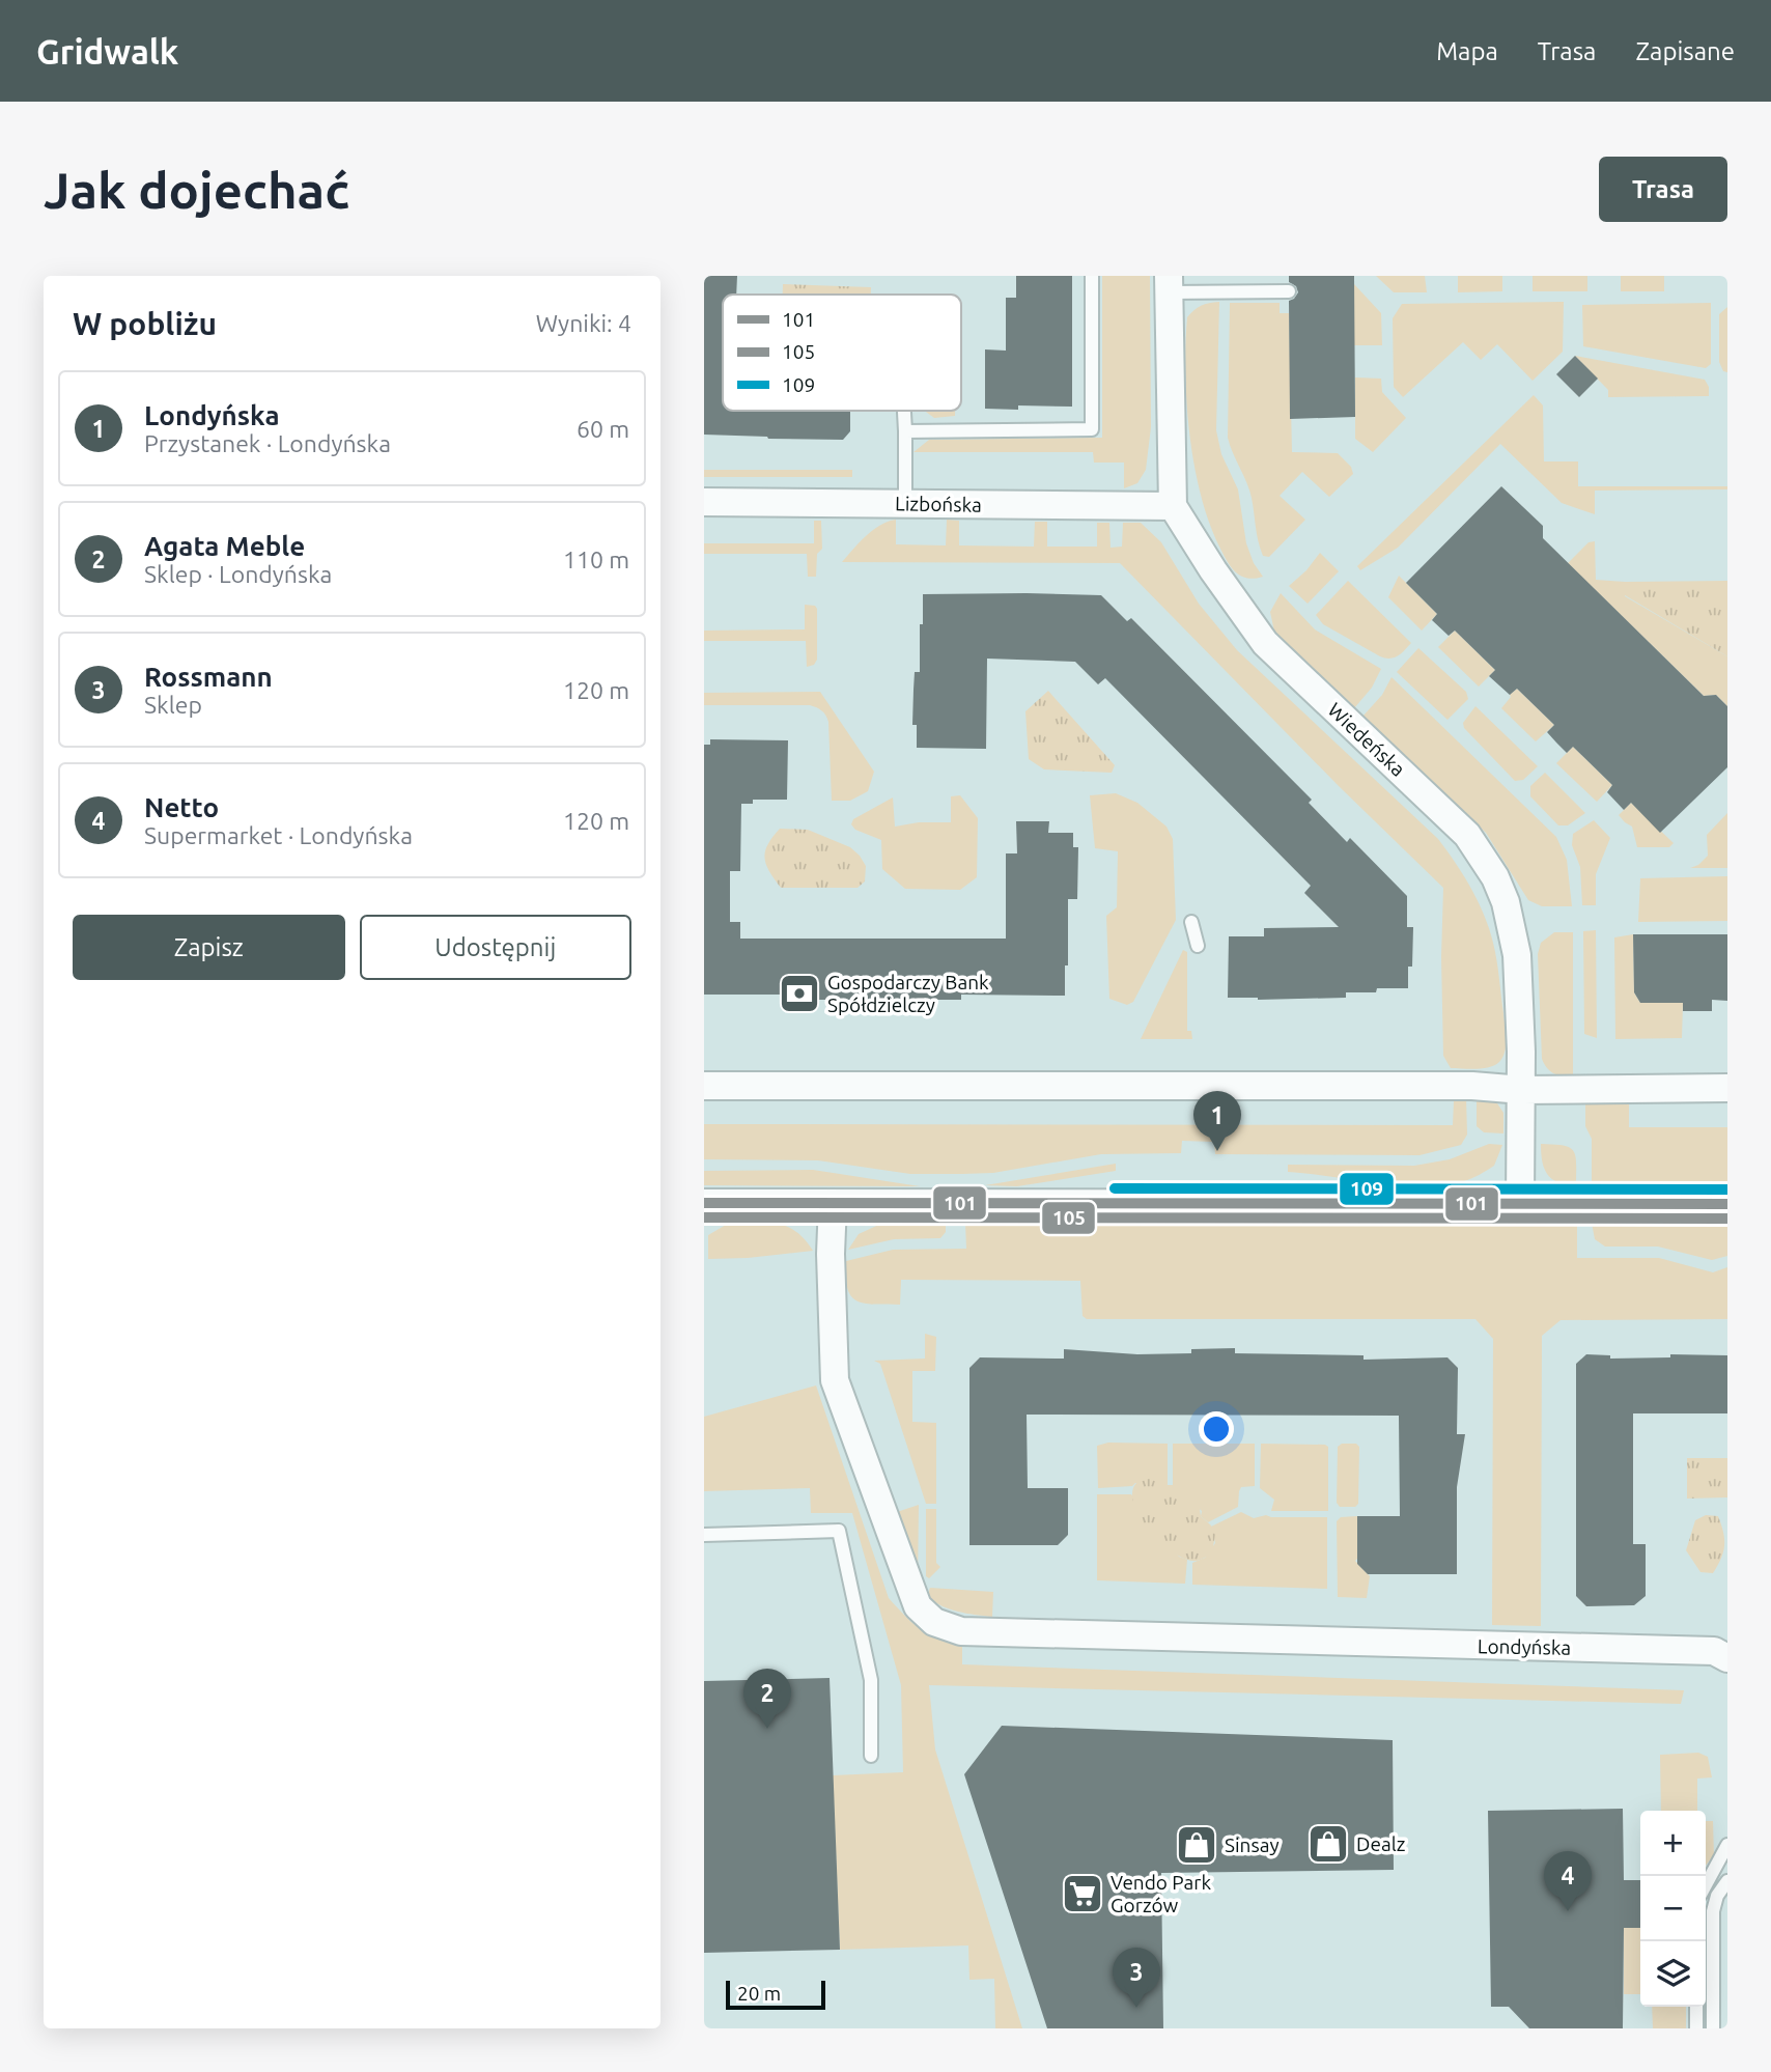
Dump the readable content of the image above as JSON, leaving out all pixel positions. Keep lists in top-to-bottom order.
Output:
{
  "streets": {
    "street": ["Lizbońska", "Wiedeńska", "Londyńska"]
  },
  "crossings": [
    ["Lizbońska", "Wiedeńska"]
  ],
  "places": {
    "bank": ["Gospodarczy Bank Spółdzielczy"],
    "shop": ["Dealz", "Sinsay"],
    "supermarket": ["Vendo Park Gorzów"]
  },
  "lines": ["transit line 109", "transit line 101", "transit line 105"],
  "legend": ["101", "105", "109"],
  "scale_bar": "20 m",
  "page": {
    "header": "Gridwalk",
    "nav": ["Mapa", "Trasa", "Zapisane"],
    "buttons": [
      "Trasa",
      ["Zapisz", "Udostępnij"]
    ],
    "title": "Jak dojechać",
    "heading": ["W pobliżu", "Wyniki: 4"],
    "list": [
      {
        "mark": "1",
        "name": "Londyńska",
        "note": "Przystanek · Londyńska",
        "value": "60 m"
      },
      {
        "mark": "2",
        "name": "Agata Meble",
        "note": "Sklep · Londyńska",
        "value": "110 m"
      },
      {
        "mark": "3",
        "name": "Rossmann",
        "note": "Sklep",
        "value": "120 m"
      },
      {
        "mark": "4",
        "name": "Netto",
        "note": "Supermarket · Londyńska",
        "value": "120 m"
      }
    ],
    "pins": [
      "1",
      "2",
      "4",
      "3"
    ],
    "map_buttons": ["+", "−"],
    "scale": "20 m"
  }
}
